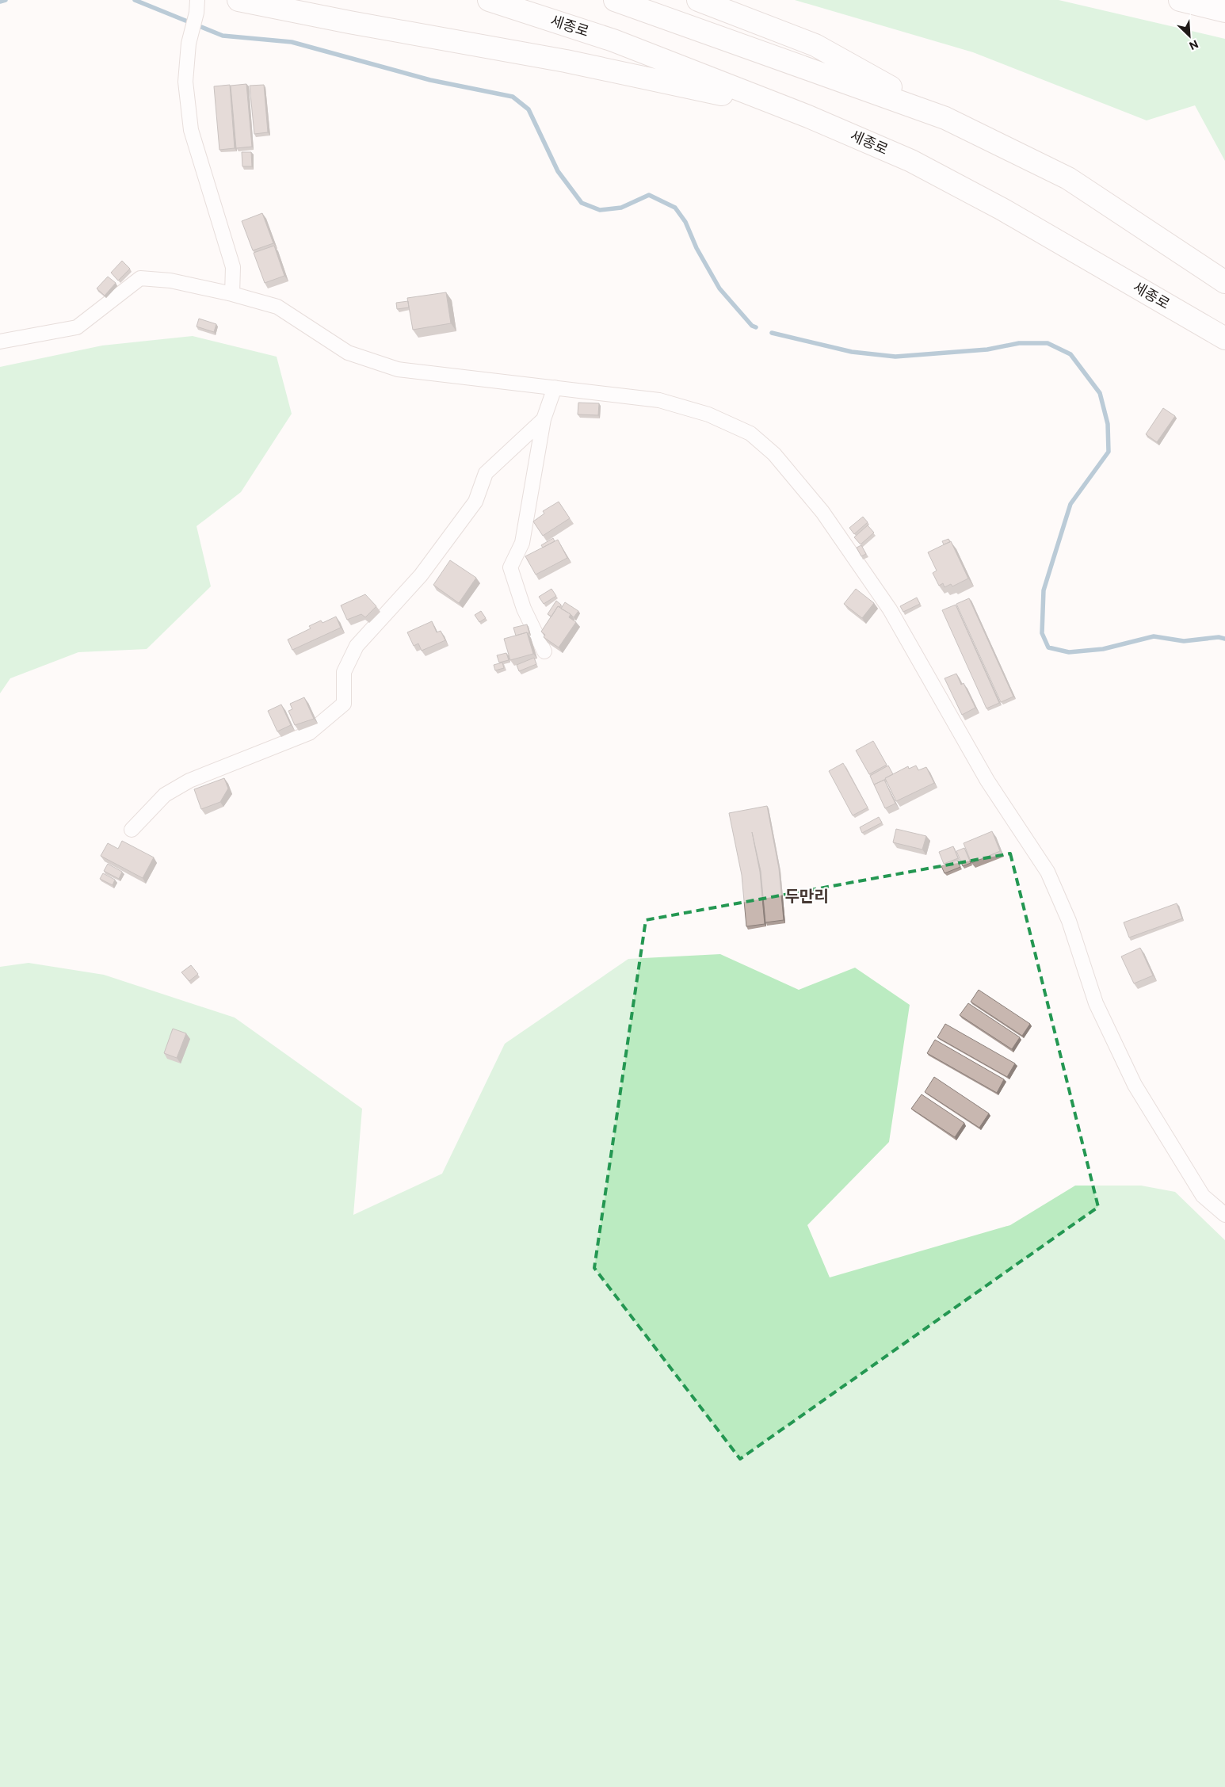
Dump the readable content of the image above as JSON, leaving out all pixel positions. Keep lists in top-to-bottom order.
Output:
{
  "streets": {
    "highway": ["세종로"]
  },
  "districts": ["두만리"],
  "north": "bottom right"
}
